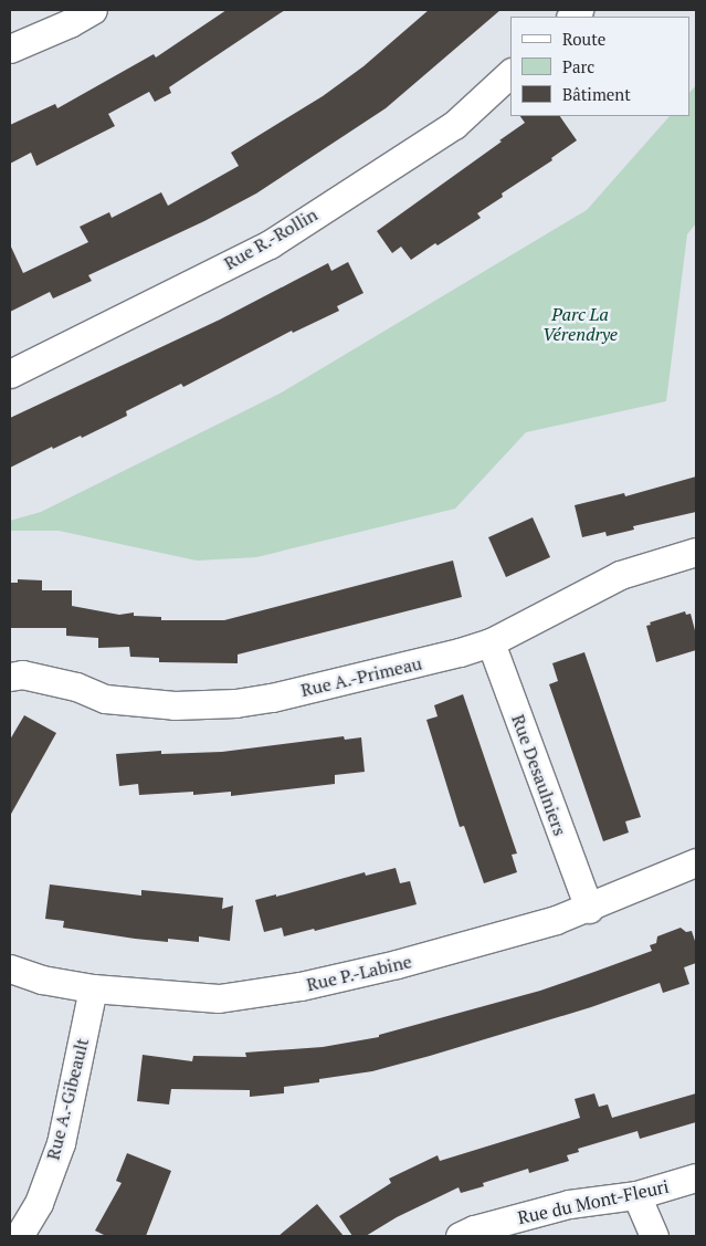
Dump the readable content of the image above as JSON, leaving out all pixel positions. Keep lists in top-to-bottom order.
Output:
{
  "streets": {
    "street": [
      "Rue R.-Rollin",
      "Rue A.-Primeau",
      "Rue Desaulniers",
      "Rue P.-Labine",
      "Rue A.-Gibeault",
      "Rue du Mont-Fleuri"
    ]
  },
  "crossings": [
    ["Rue A.-Primeau", "Rue Desaulniers"],
    ["Rue Desaulniers", "Rue P.-Labine"],
    ["Rue P.-Labine", "Rue A.-Gibeault"]
  ],
  "parks": ["Parc La Vérendrye"],
  "legend": ["Route", "Parc", "Bâtiment"]
}
